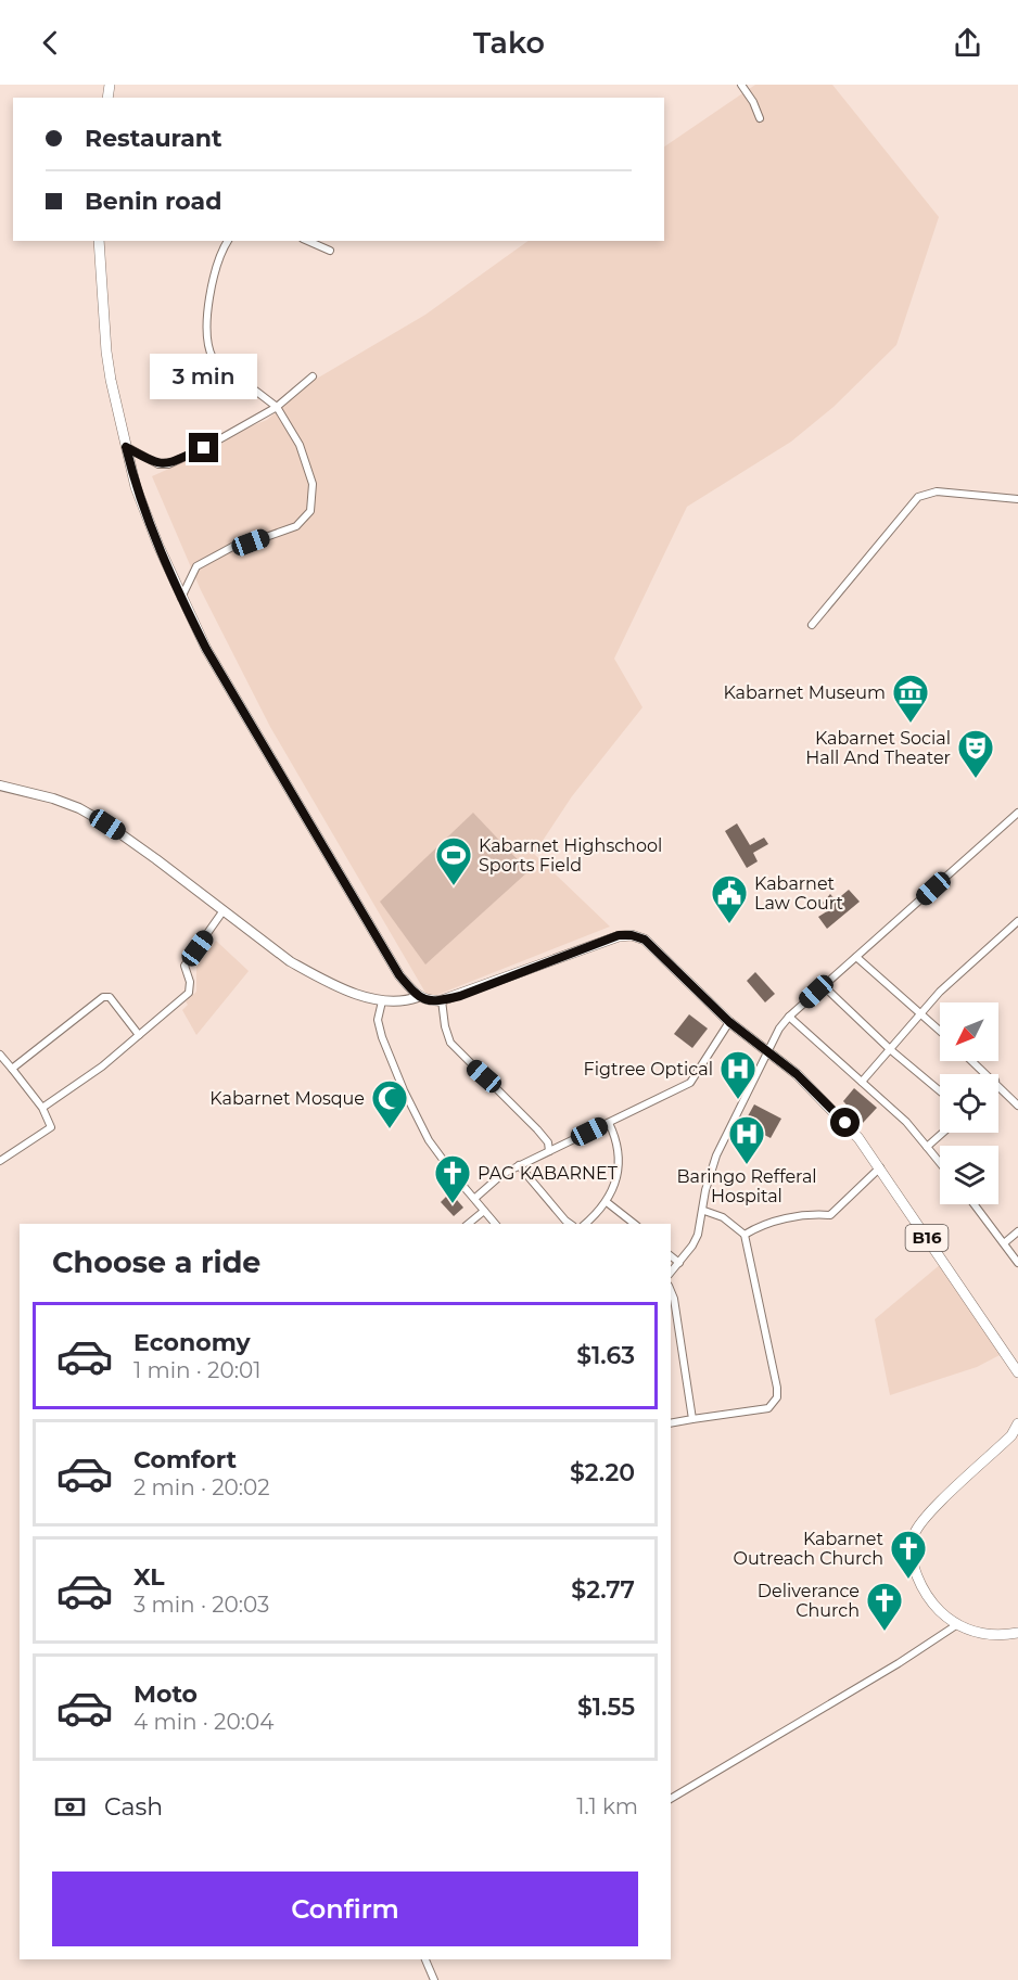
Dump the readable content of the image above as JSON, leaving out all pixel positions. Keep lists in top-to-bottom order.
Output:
{
  "streets": {
    "main road": ["B16"]
  },
  "places": {
    "museum": ["Kabarnet Museum"],
    "theatre": ["Kabarnet Social Hall And Theater"],
    "sports": ["Kabarnet Highschool Sports Field"],
    "public building": ["Kabarnet Law Court"],
    "hospital": ["Figtree Optical", "Baringo Refferal Hospital"],
    "mosque": ["Kabarnet Mosque"],
    "church": ["PAG KABARNET", "Kabarnet Outreach Church", "Deliverance Church"]
  },
  "north": "bottom left",
  "page": {
    "header": "Tako",
    "banner": ["Restaurant", "Benin road"],
    "bubble": "3 min",
    "heading": "Choose a ride",
    "list": [
      {
        "name": "Economy",
        "note": "1 min · 20:01",
        "value": "$1.63"
      },
      {
        "name": "Comfort",
        "note": "2 min · 20:02",
        "value": "$2.20"
      },
      {
        "name": "XL",
        "note": "3 min · 20:03",
        "value": "$2.77"
      },
      {
        "name": "Moto",
        "note": "4 min · 20:04",
        "value": "$1.55"
      }
    ],
    "pay": ["Cash", "1.1 km"],
    "buttons": "Confirm"
  }
}
